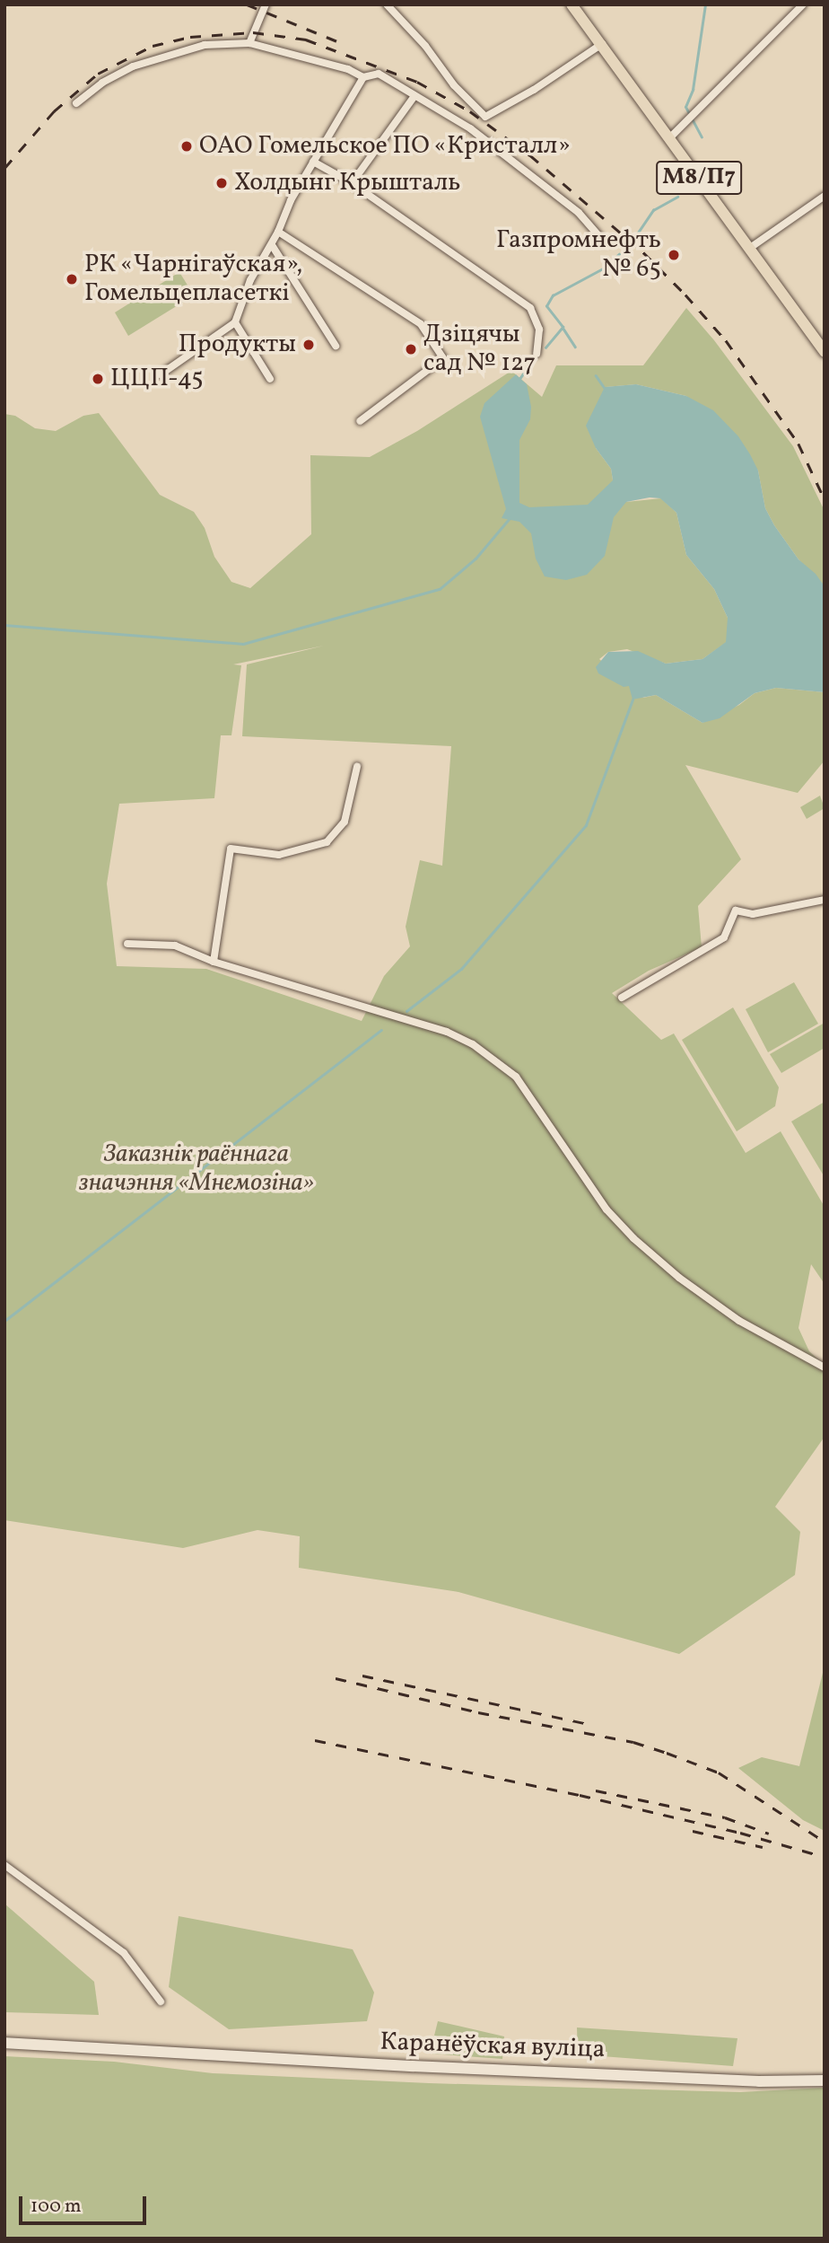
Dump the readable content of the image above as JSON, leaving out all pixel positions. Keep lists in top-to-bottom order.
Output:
{
  "streets": {
    "main road": ["М8/П7", "Каранёўская вуліца"]
  },
  "parks": ["Заказнік раённага значэння «Мнемозіна»"],
  "places": [
    "ОАО Гомельское ПО «Кристалл»",
    "Холдынг Крышталь",
    "Газпромнефть № 65",
    "РК «Чарнігаўская», Гомельцепласеткі",
    "Продукты",
    "Дзіцячы сад № 127",
    "ЦЦП-45"
  ],
  "scale_bar": "100 m"
}
